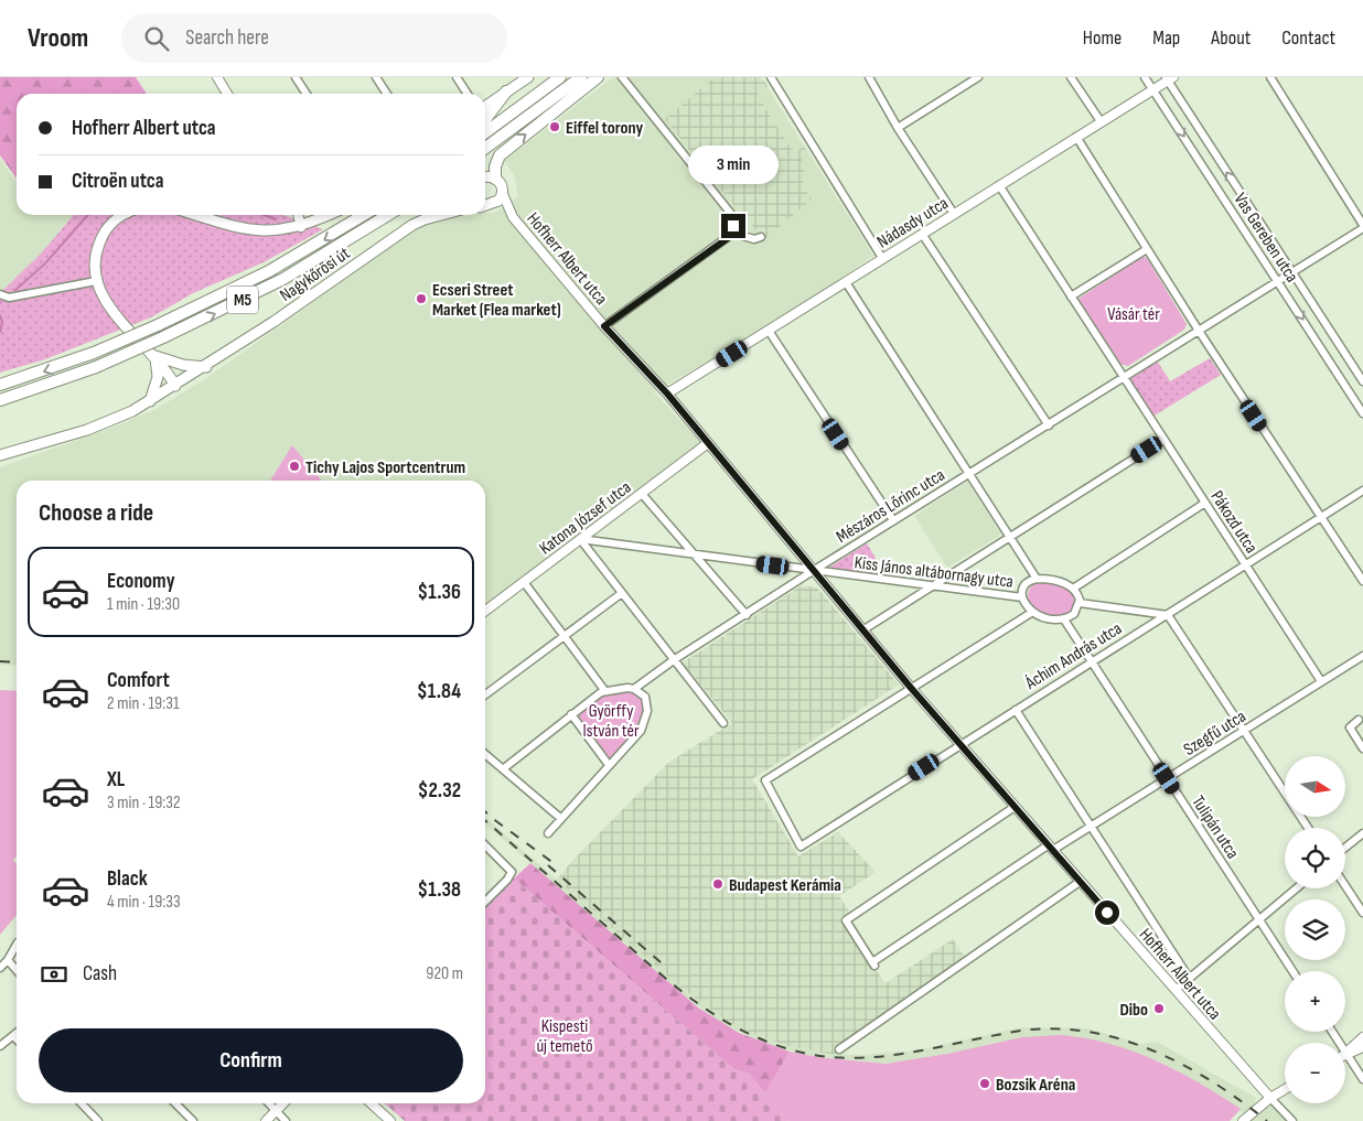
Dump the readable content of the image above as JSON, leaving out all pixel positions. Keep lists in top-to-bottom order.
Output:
{
  "streets": {
    "main road": ["Nagykőrösi út", "M5"],
    "street": [
      "Nádasdy utca",
      "Vas Gereben utca",
      "Hofherr Albert utca",
      "Mészáros Lőrinc utca",
      "Katona József utca",
      "Pákozd utca",
      "Kiss János altábornagy utca",
      "Áchim András utca",
      "Szegfű utca",
      "Tulipán utca"
    ]
  },
  "crossings": [
    ["Nádasdy utca", "Vas Gereben utca"],
    ["Nádasdy utca", "Hofherr Albert utca"],
    ["Hofherr Albert utca", "Mészáros Lőrinc utca"],
    ["Hofherr Albert utca", "Katona József utca"],
    ["Hofherr Albert utca", "Kiss János altábornagy utca"],
    ["Hofherr Albert utca", "Áchim András utca"],
    ["Hofherr Albert utca", "Szegfű utca"],
    ["Mészáros Lőrinc utca", "Pákozd utca"],
    ["Mészáros Lőrinc utca", "Kiss János altábornagy utca"],
    ["Katona József utca", "Kiss János altábornagy utca"],
    ["Pákozd utca", "Áchim András utca"],
    ["Pákozd utca", "Szegfű utca"],
    ["Kiss János altábornagy utca", "Tulipán utca"],
    ["Áchim András utca", "Tulipán utca"],
    ["Szegfű utca", "Tulipán utca"]
  ],
  "parks": ["Vásár tér", "Györffy István tér", "Kispesti új temető"],
  "places": [
    "Eiffel torony",
    "Ecseri Street Market (Flea market)",
    "Tichy Lajos Sportcentrum",
    "Budapest Kerámia",
    "Dibo",
    "Bozsik Aréna"
  ],
  "north": "right",
  "page": {
    "header": "Vroom",
    "search": "Search here",
    "nav": [
      "Home",
      "Map",
      "About",
      "Contact"
    ],
    "banner": ["Hofherr Albert utca", "Citroën utca"],
    "bubble": "3 min",
    "heading": "Choose a ride",
    "list": [
      {
        "name": "Economy",
        "note": "1 min · 19:30",
        "value": "$1.36"
      },
      {
        "name": "Comfort",
        "note": "2 min · 19:31",
        "value": "$1.84"
      },
      {
        "name": "XL",
        "note": "3 min · 19:32",
        "value": "$2.32"
      },
      {
        "name": "Black",
        "note": "4 min · 19:33",
        "value": "$1.38"
      }
    ],
    "map_buttons": ["+", "−"],
    "pay": ["Cash", "920 m"],
    "buttons": "Confirm"
  }
}
